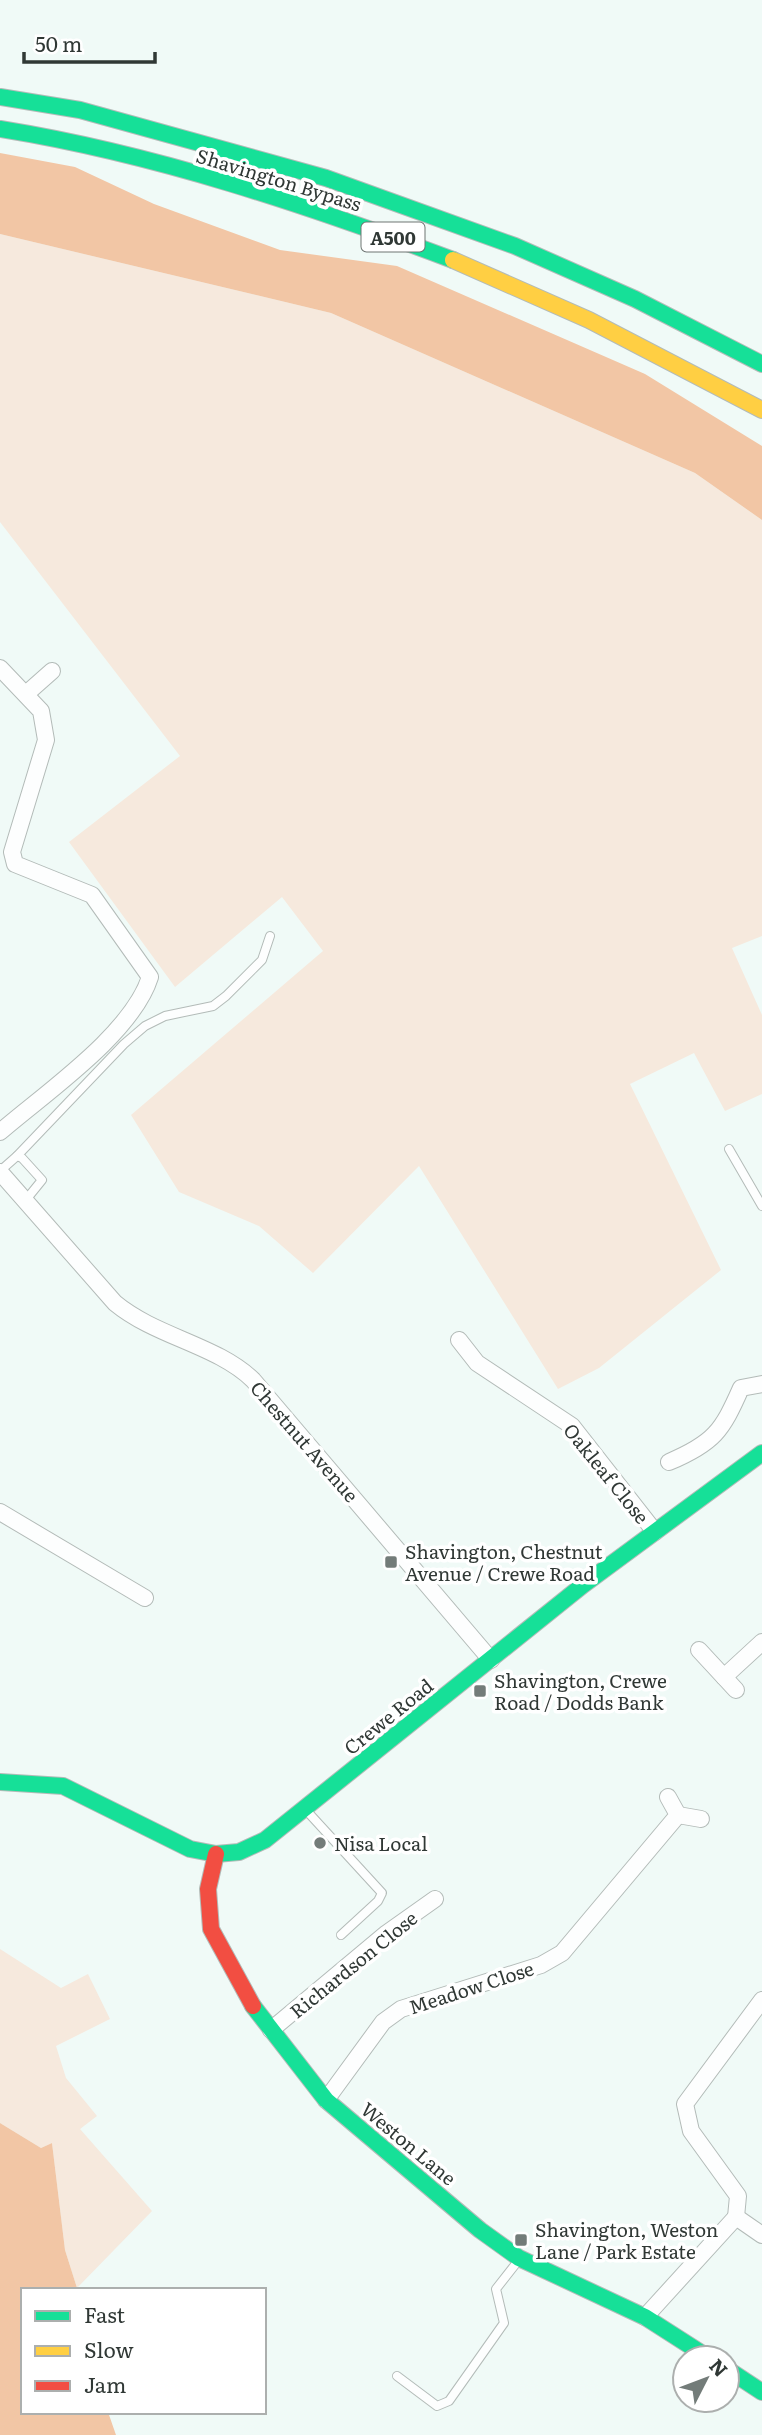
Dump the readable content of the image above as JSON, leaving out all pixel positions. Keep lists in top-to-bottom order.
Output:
{
  "streets": {
    "main road": [
      "Shavington Bypass",
      "A500",
      "Crewe Road",
      "Weston Lane"
    ],
    "street": [
      "Chestnut Avenue",
      "Oakleaf Close",
      "Richardson Close",
      "Meadow Close"
    ]
  },
  "crossings": [
    ["Chestnut Avenue", "Crewe Road"],
    ["Oakleaf Close", "Crewe Road"],
    ["Crewe Road", "Weston Lane"],
    ["Richardson Close", "Weston Lane"],
    ["Meadow Close", "Weston Lane"]
  ],
  "places": {
    "transit": ["Shavington, Chestnut Avenue / Crewe Road", "Shavington, Crewe Road / Dodds Bank", "Shavington, Weston Lane / Park Estate"],
    "other": ["Nisa Local"]
  },
  "legend": ["Fast", "Slow", "Jam"],
  "scale_bar": "50 m",
  "north": "top right"
}
